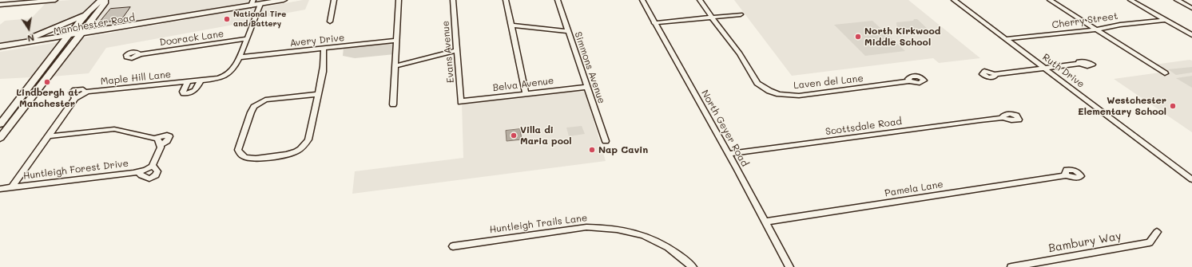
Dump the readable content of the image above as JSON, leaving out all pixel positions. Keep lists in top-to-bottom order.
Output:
{
  "streets": {
    "main road": ["Manchester Road"],
    "street": [
      "Cherry Street",
      "Doorack Lane",
      "Avery Drive",
      "Evans Avenue",
      "Simmons Avenue",
      "Ruth Drive",
      "Maple Hill Lane",
      "Laven del Lane",
      "Belva Avenue",
      "Scottsdale Road",
      "North Geyer Road",
      "Huntleigh Forest Drive",
      "Pamela Lane",
      "Huntleigh Trails Lane",
      "Bambury Way"
    ]
  },
  "crossings": [
    ["Cherry Street", "Ruth Drive"],
    ["Avery Drive", "Maple Hill Lane"],
    ["Evans Avenue", "Belva Avenue"],
    ["Simmons Avenue", "Belva Avenue"],
    ["Scottsdale Road", "North Geyer Road"],
    ["North Geyer Road", "Pamela Lane"]
  ],
  "places": [
    "National Tire and Battery",
    "North Kirkwood Middle School",
    "Lindbergh at Manchester",
    "Westchester Elementary School",
    "Villa di Maria pool",
    "Nap Cavin"
  ],
  "north": "bottom"
}
